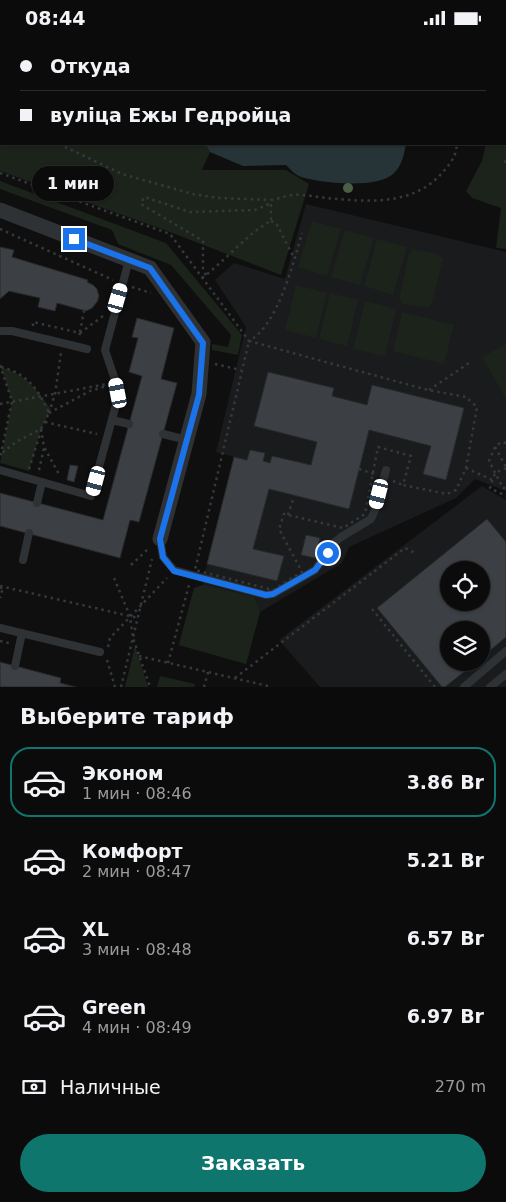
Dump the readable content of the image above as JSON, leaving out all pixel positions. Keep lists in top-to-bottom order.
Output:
{
  "page": {
    "status": "08:44",
    "banner": ["Откуда", "вуліца Ежы Гедройца"],
    "bubble": "1 мин",
    "heading": "Выберите тариф",
    "list": [
      {
        "name": "Эконом",
        "note": "1 мин · 08:46",
        "value": "3.86 Br"
      },
      {
        "name": "Комфорт",
        "note": "2 мин · 08:47",
        "value": "5.21 Br"
      },
      {
        "name": "XL",
        "note": "3 мин · 08:48",
        "value": "6.57 Br"
      },
      {
        "name": "Green",
        "note": "4 мин · 08:49",
        "value": "6.97 Br"
      }
    ],
    "pay": ["Наличные", "270 m"],
    "buttons": "Заказать"
  }
}
